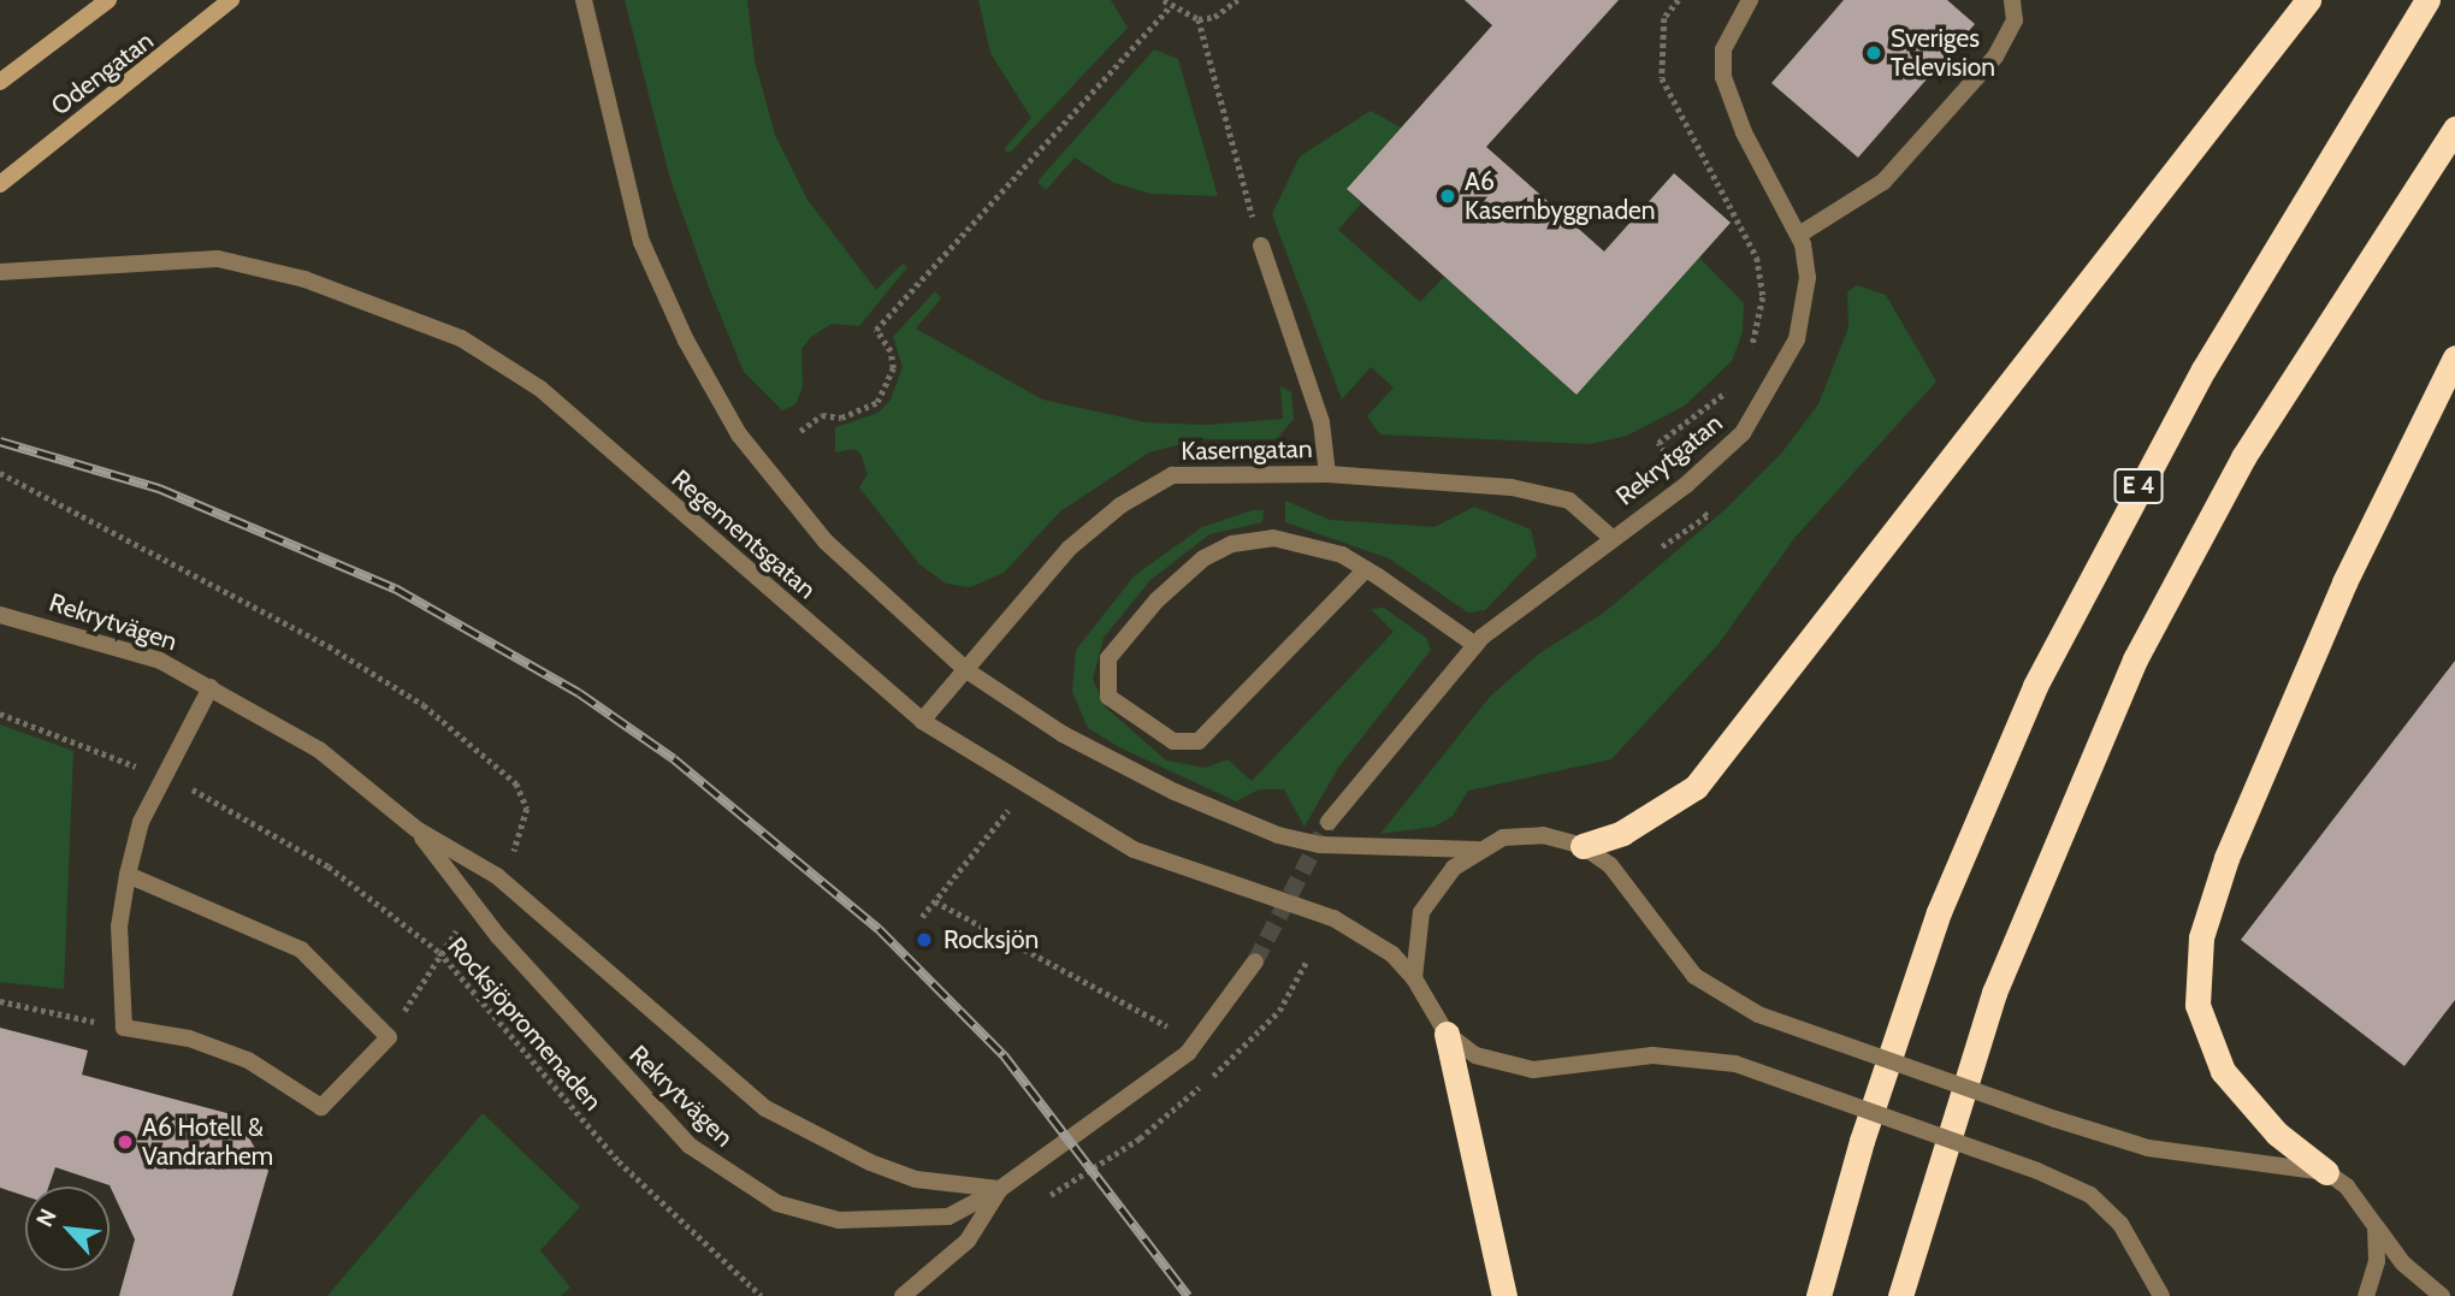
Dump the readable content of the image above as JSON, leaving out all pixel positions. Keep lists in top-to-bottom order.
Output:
{
  "streets": {
    "highway": ["E 4"],
    "main road": ["Odengatan"],
    "street": [
      "Kaserngatan",
      "Rekrytgatan",
      "Regementsgatan",
      "Rekrytvägen"
    ],
    "path": ["Rocksjöpromenaden"]
  },
  "crossings": [
    ["Kaserngatan", "Rekrytgatan"],
    ["Kaserngatan", "Regementsgatan"]
  ],
  "places": [
    "Sveriges Television",
    "A6 Kasernbyggnaden",
    "Rocksjön",
    "A6 Hotell & Vandrarhem"
  ],
  "north": "top left"
}
